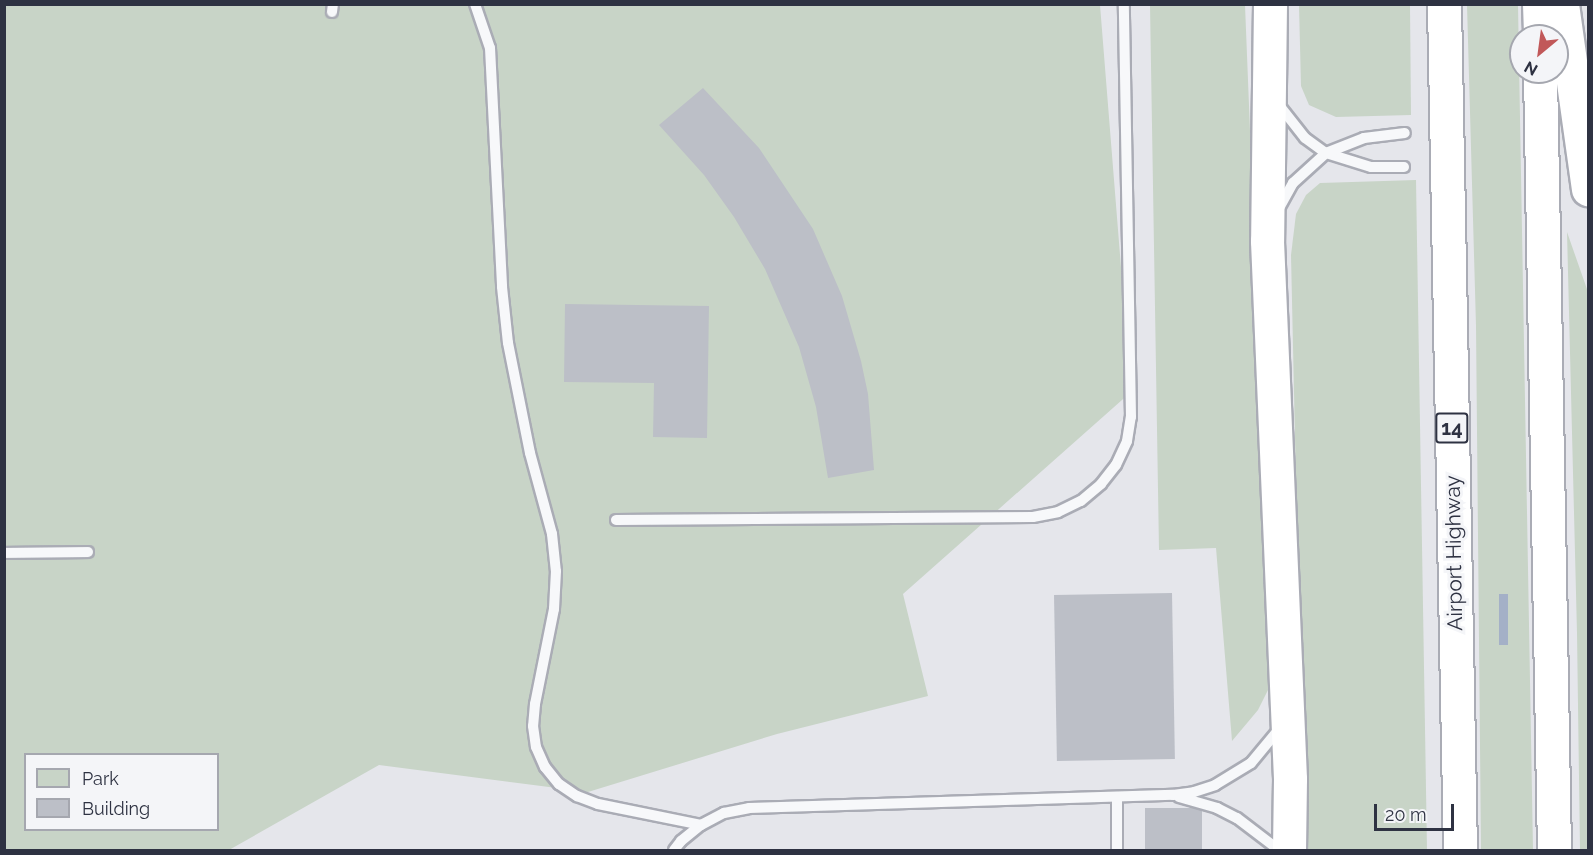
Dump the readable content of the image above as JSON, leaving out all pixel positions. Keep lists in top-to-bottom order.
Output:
{
  "streets": {
    "highway": ["14", "Airport Highway"]
  },
  "legend": ["Park", "Building"],
  "scale_bar": "20 m",
  "north": "bottom left"
}
